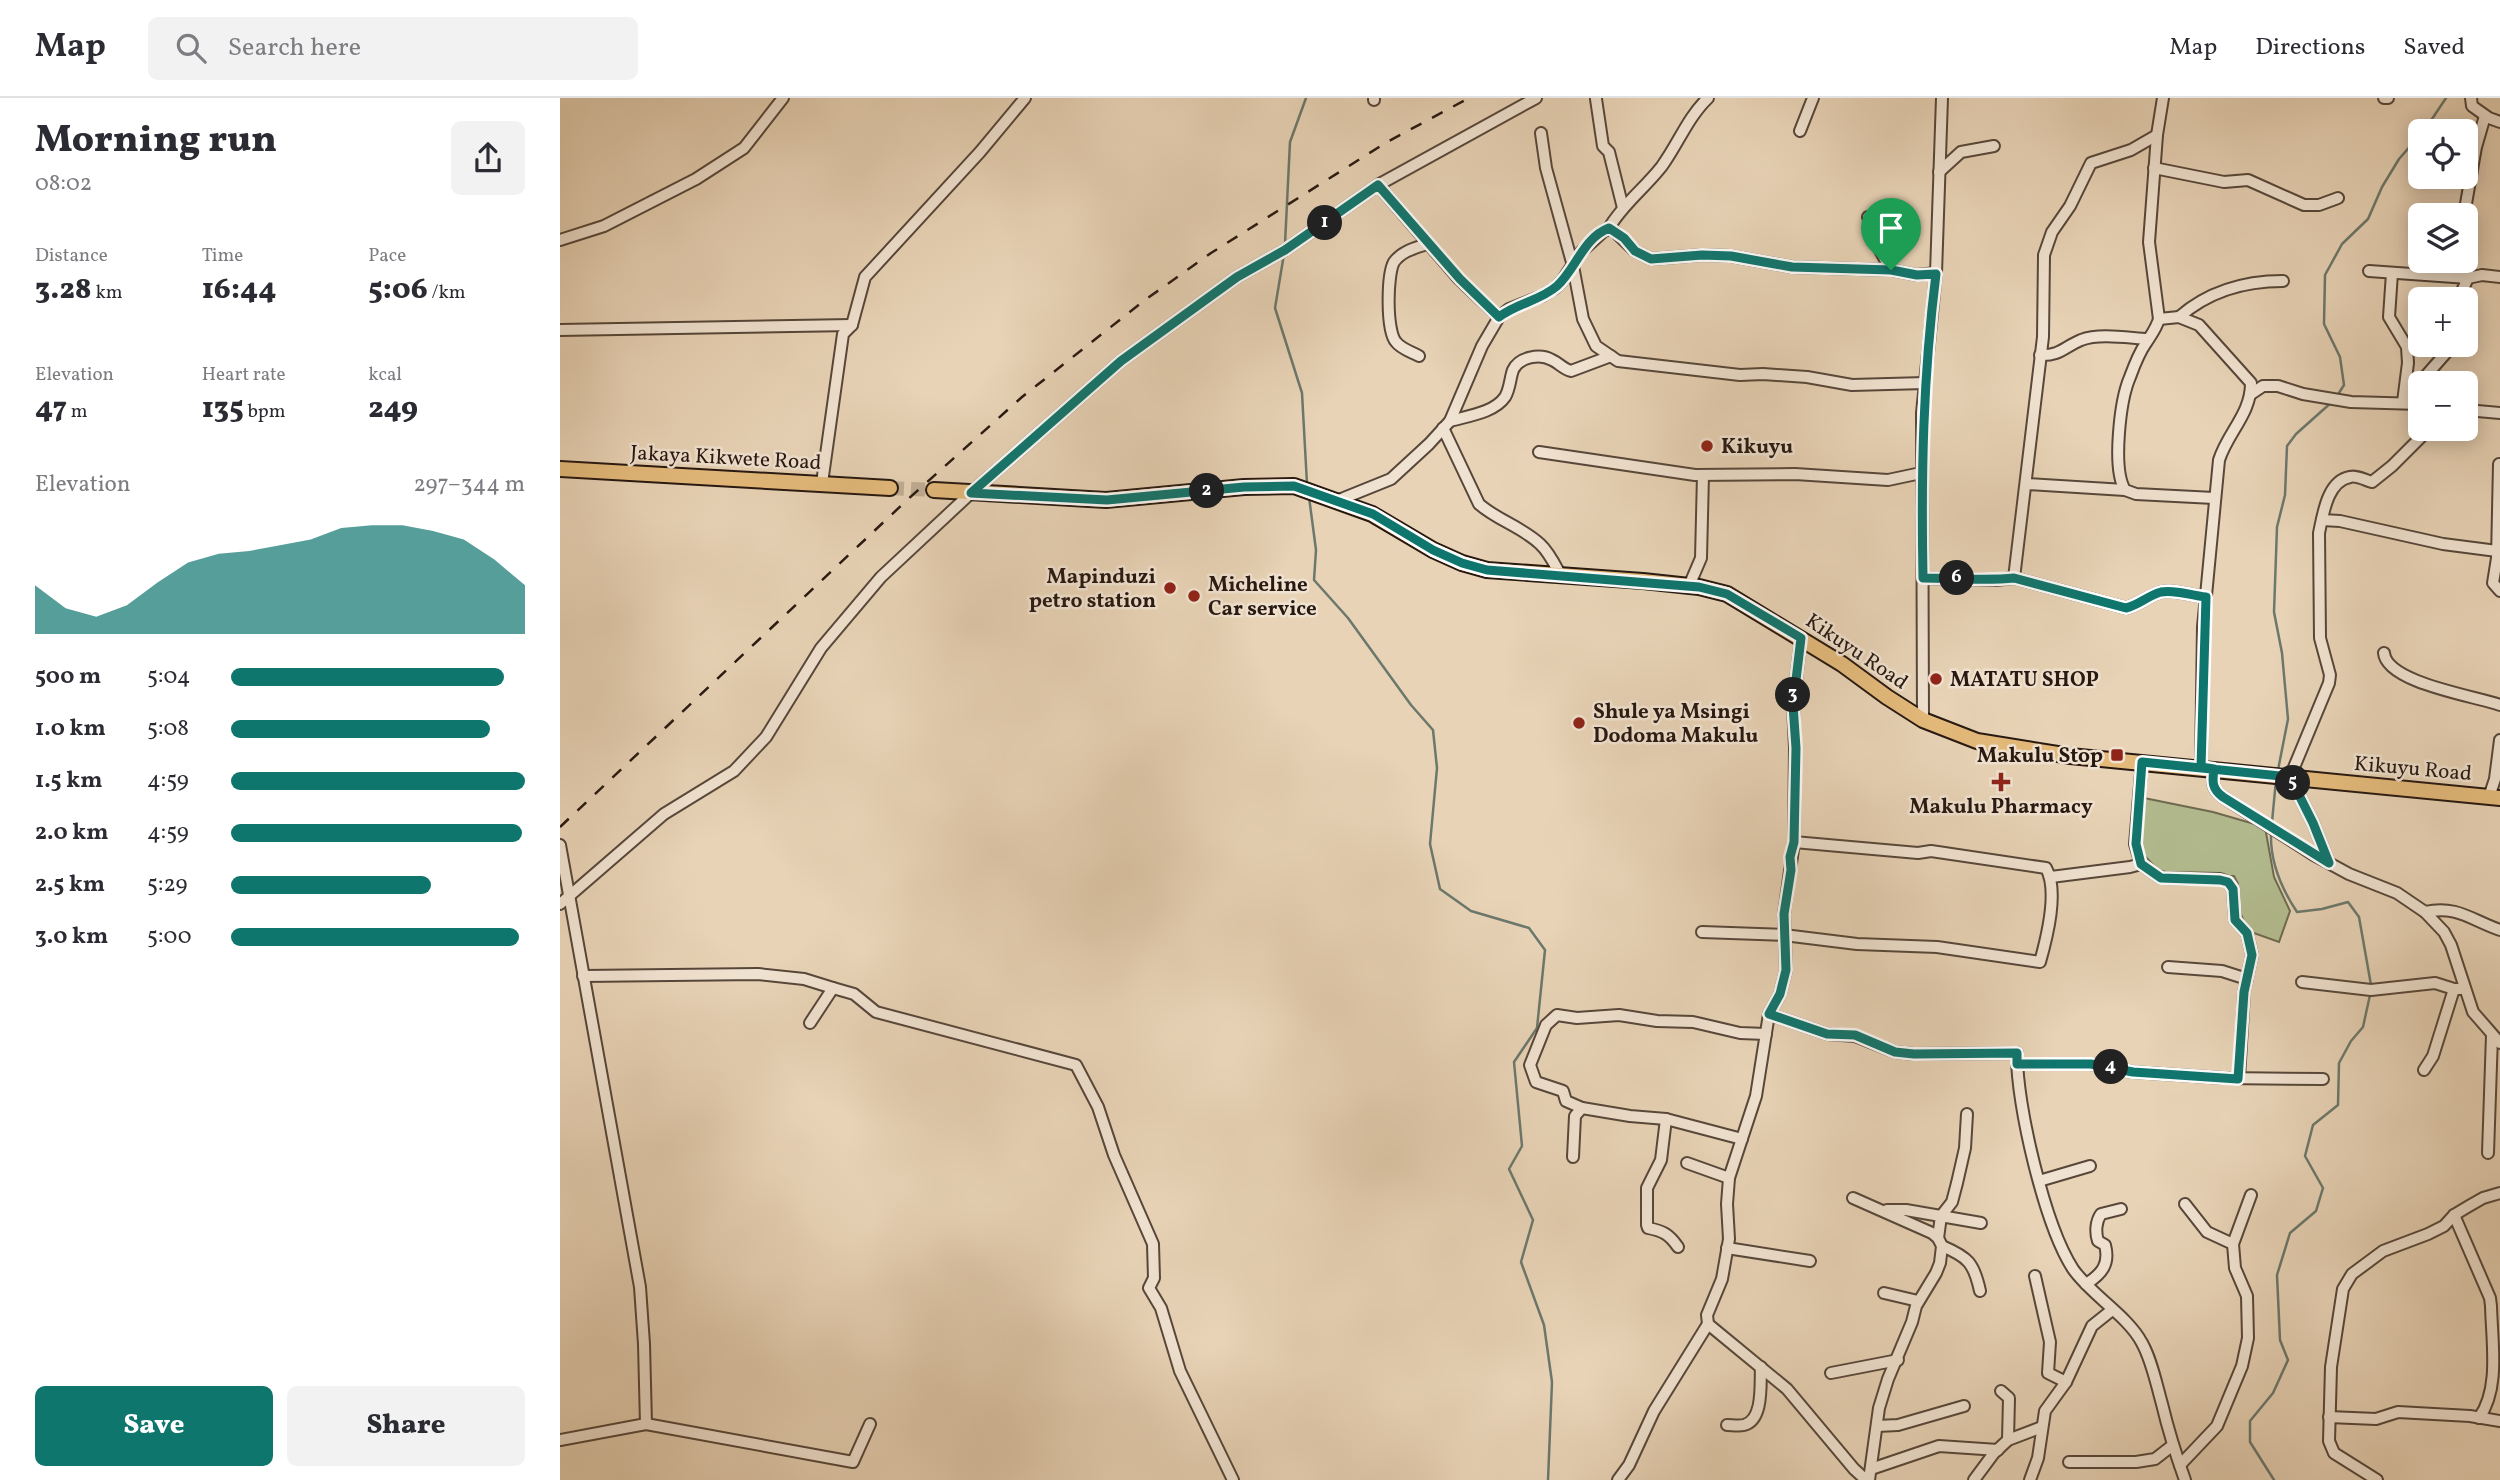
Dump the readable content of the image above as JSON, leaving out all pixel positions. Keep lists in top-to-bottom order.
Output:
{
  "streets": {
    "main road": ["Jakaya Kikwete Road", "Kikuyu Road"]
  },
  "places": {
    "other": [
      "Kikuyu",
      "Mapinduzi petro station",
      "Micheline Car service",
      "MATATU SHOP",
      "Shule ya Msingi Dodoma Makulu"
    ],
    "transit": ["Makulu Stop"],
    "health": ["Makulu Pharmacy"]
  },
  "page": {
    "header": "Map",
    "search": "Search here",
    "nav": ["Map", "Directions", "Saved"],
    "heading": ["Morning run", "08:02"],
    "map_buttons": ["+", "−"],
    "pins": [
      "1",
      "2",
      "6",
      "3",
      "5",
      "4"
    ],
    "stats": [
      ["Distance", "3.28 km"],
      ["Time", "16:44"],
      ["Pace", "5:06 /km"],
      ["Elevation", "47 m"],
      ["Heart rate", "135 bpm"],
      ["kcal", "249"]
    ],
    "chart": ["Elevation", "297–344 m"],
    "list": [
      {
        "name": "500 m",
        "note": "5:04"
      },
      {
        "name": "1.0 km",
        "note": "5:08"
      },
      {
        "name": "1.5 km",
        "note": "4:59"
      },
      {
        "name": "2.0 km",
        "note": "4:59"
      },
      {
        "name": "2.5 km",
        "note": "5:29"
      },
      {
        "name": "3.0 km",
        "note": "5:00"
      }
    ],
    "buttons": ["Save", "Share"]
  }
}
